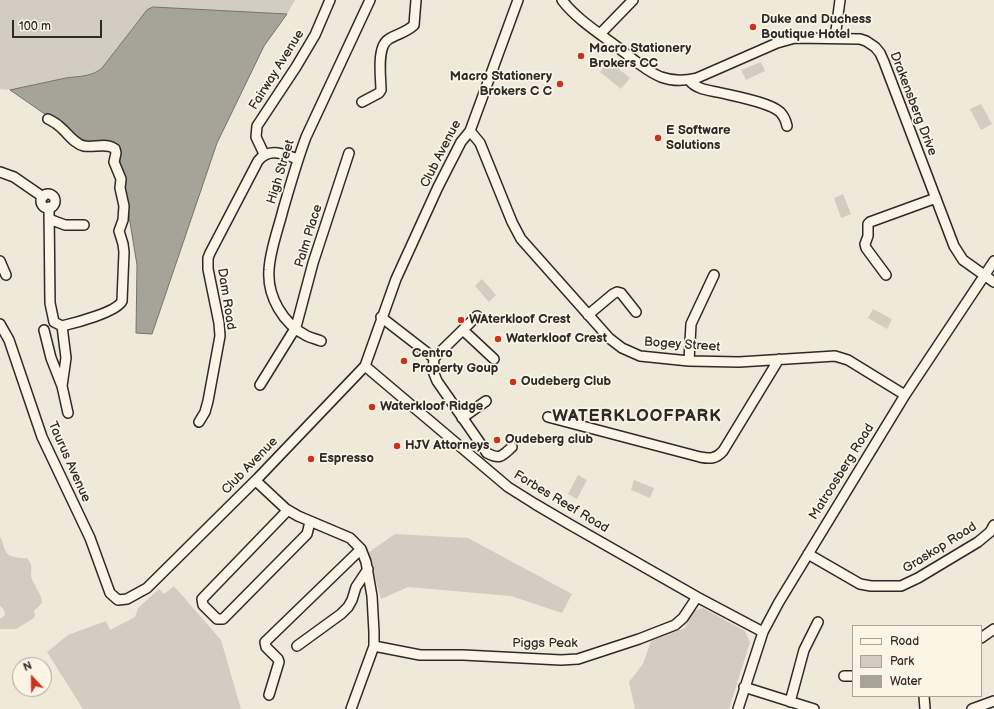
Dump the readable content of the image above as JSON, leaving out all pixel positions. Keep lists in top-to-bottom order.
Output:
{
  "streets": {
    "street": [
      "Fairway Avenue",
      "Drakensberg Drive",
      "Club Avenue",
      "High Street",
      "Palm Place",
      "Dam Road",
      "Bogey Street",
      "Taurus Avenue",
      "Matroosberg Road",
      "Forbes Reef Road",
      "Graskop Road",
      "Piggs Peak"
    ]
  },
  "crossings": [
    ["Fairway Avenue", "Dam Road"],
    ["Drakensberg Drive", "Matroosberg Road"],
    ["Club Avenue", "Bogey Street"],
    ["Club Avenue", "Taurus Avenue"],
    ["Club Avenue", "Forbes Reef Road"],
    ["High Street", "Palm Place"],
    ["Bogey Street", "Matroosberg Road"],
    ["Matroosberg Road", "Forbes Reef Road"],
    ["Matroosberg Road", "Graskop Road"],
    ["Forbes Reef Road", "Piggs Peak"]
  ],
  "districts": ["WATERKLOOFPARK"],
  "places": [
    "Duke and Duchess Boutique Hotel",
    "Macro Stationery Brokers CC",
    "Macro Stationery Brokers C C",
    "E Software Solutions",
    "WAterkloof Crest",
    "Waterkloof Crest",
    "Centro Property Goup",
    "Oudeberg Club",
    "Waterkloof Ridge",
    "Oudeberg club",
    "HJV Attorneys",
    "Espresso"
  ],
  "legend": ["Road", "Park", "Water"],
  "scale_bar": "100 m",
  "north": "top"
}
